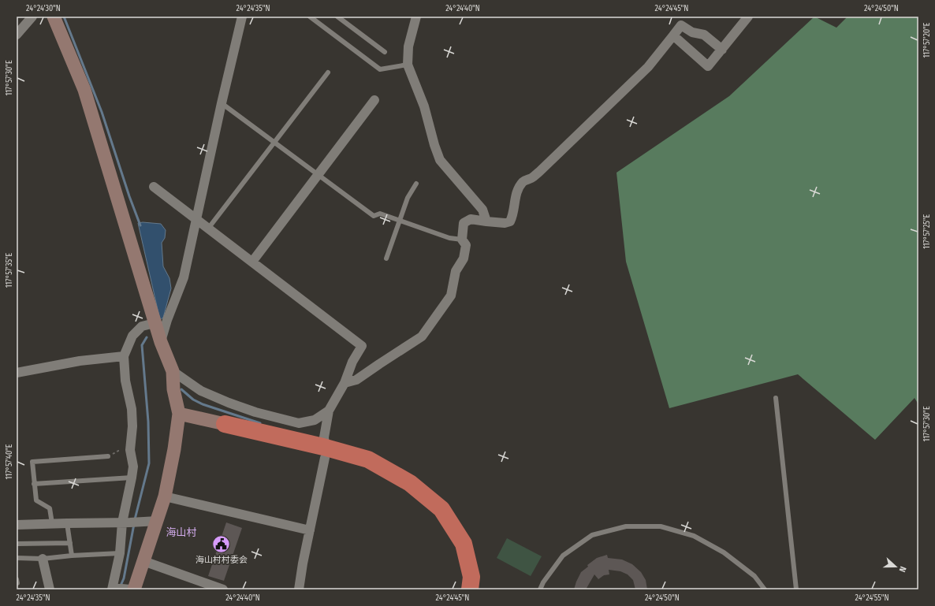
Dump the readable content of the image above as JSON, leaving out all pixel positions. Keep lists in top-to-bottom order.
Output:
{
  "districts": ["海山村"],
  "places": {
    "public building": ["海山村村委会"]
  },
  "north": "right",
  "coordinates": [
    "24°24'30\"N",
    "24°24'35\"N",
    "24°24'40\"N",
    "24°24'45\"N",
    "24°24'50\"N",
    "117°57'20\"E",
    "117°57'30\"E",
    "117°57'25\"E",
    "117°57'35\"E",
    "117°57'40\"E",
    "24°24'55\"N"
  ]
}
